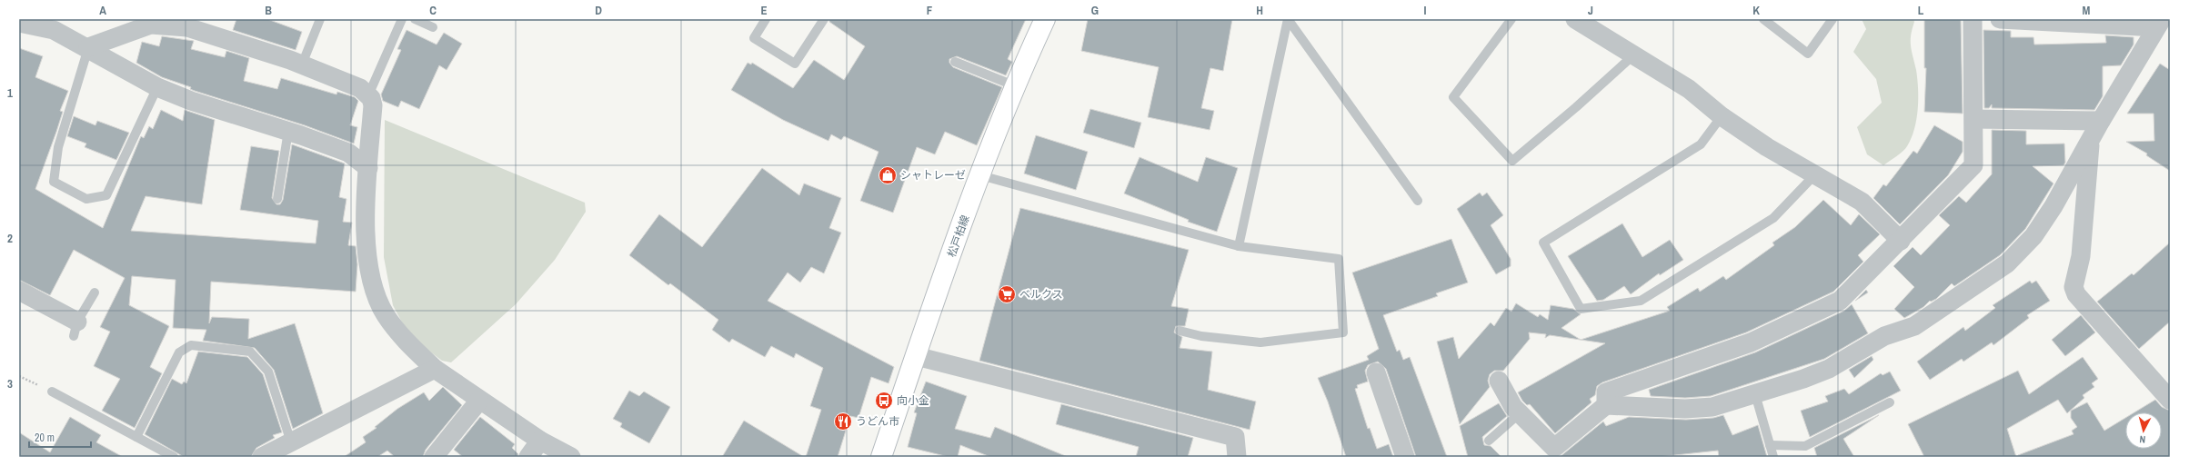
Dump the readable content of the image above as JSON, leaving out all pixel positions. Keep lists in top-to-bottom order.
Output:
{
  "streets": {
    "main road": ["松戸柏線"]
  },
  "places": {
    "shop": ["シャトレーゼ"],
    "supermarket": ["ベルクス"],
    "bus stop": ["向小金"],
    "restaurant": ["うどん市"]
  },
  "scale_bar": "20 m",
  "north": "bottom",
  "grid": {
    "columns": [
      "A",
      "B",
      "C",
      "D",
      "E",
      "F",
      "G",
      "H",
      "I",
      "J",
      "K",
      "L",
      "M"
    ],
    "rows": ["1", "2", "3"]
  }
}
